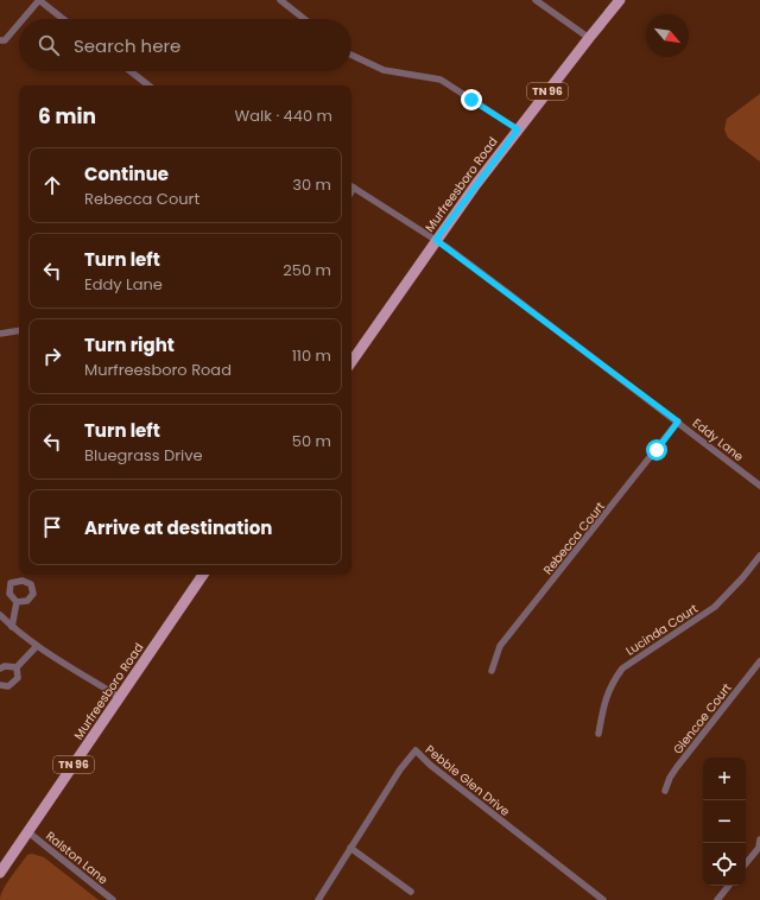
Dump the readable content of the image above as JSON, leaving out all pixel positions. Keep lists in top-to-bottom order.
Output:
{
  "streets": {
    "main road": ["TN 96", "Murfreesboro Road"],
    "street": [
      "Eddy Lane",
      "Rebecca Court",
      "Lucinda Court",
      "Glencoe Court",
      "Pebble Glen Drive",
      "Ralston Lane"
    ]
  },
  "crossings": [
    ["Murfreesboro Road", "Eddy Lane"],
    ["Murfreesboro Road", "Ralston Lane"],
    ["Eddy Lane", "Rebecca Court"]
  ],
  "north": "bottom right",
  "page": {
    "search": "Search here",
    "heading": ["6 min", "Walk · 440 m"],
    "list": [
      ["Continue", "Rebecca Court", "30 m"],
      ["Turn left", "Eddy Lane", "250 m"],
      ["Turn right", "Murfreesboro Road", "110 m"],
      ["Turn left", "Bluegrass Drive", "50 m"],
      "Arrive at destination"
    ],
    "map_buttons": ["+", "−"]
  }
}
